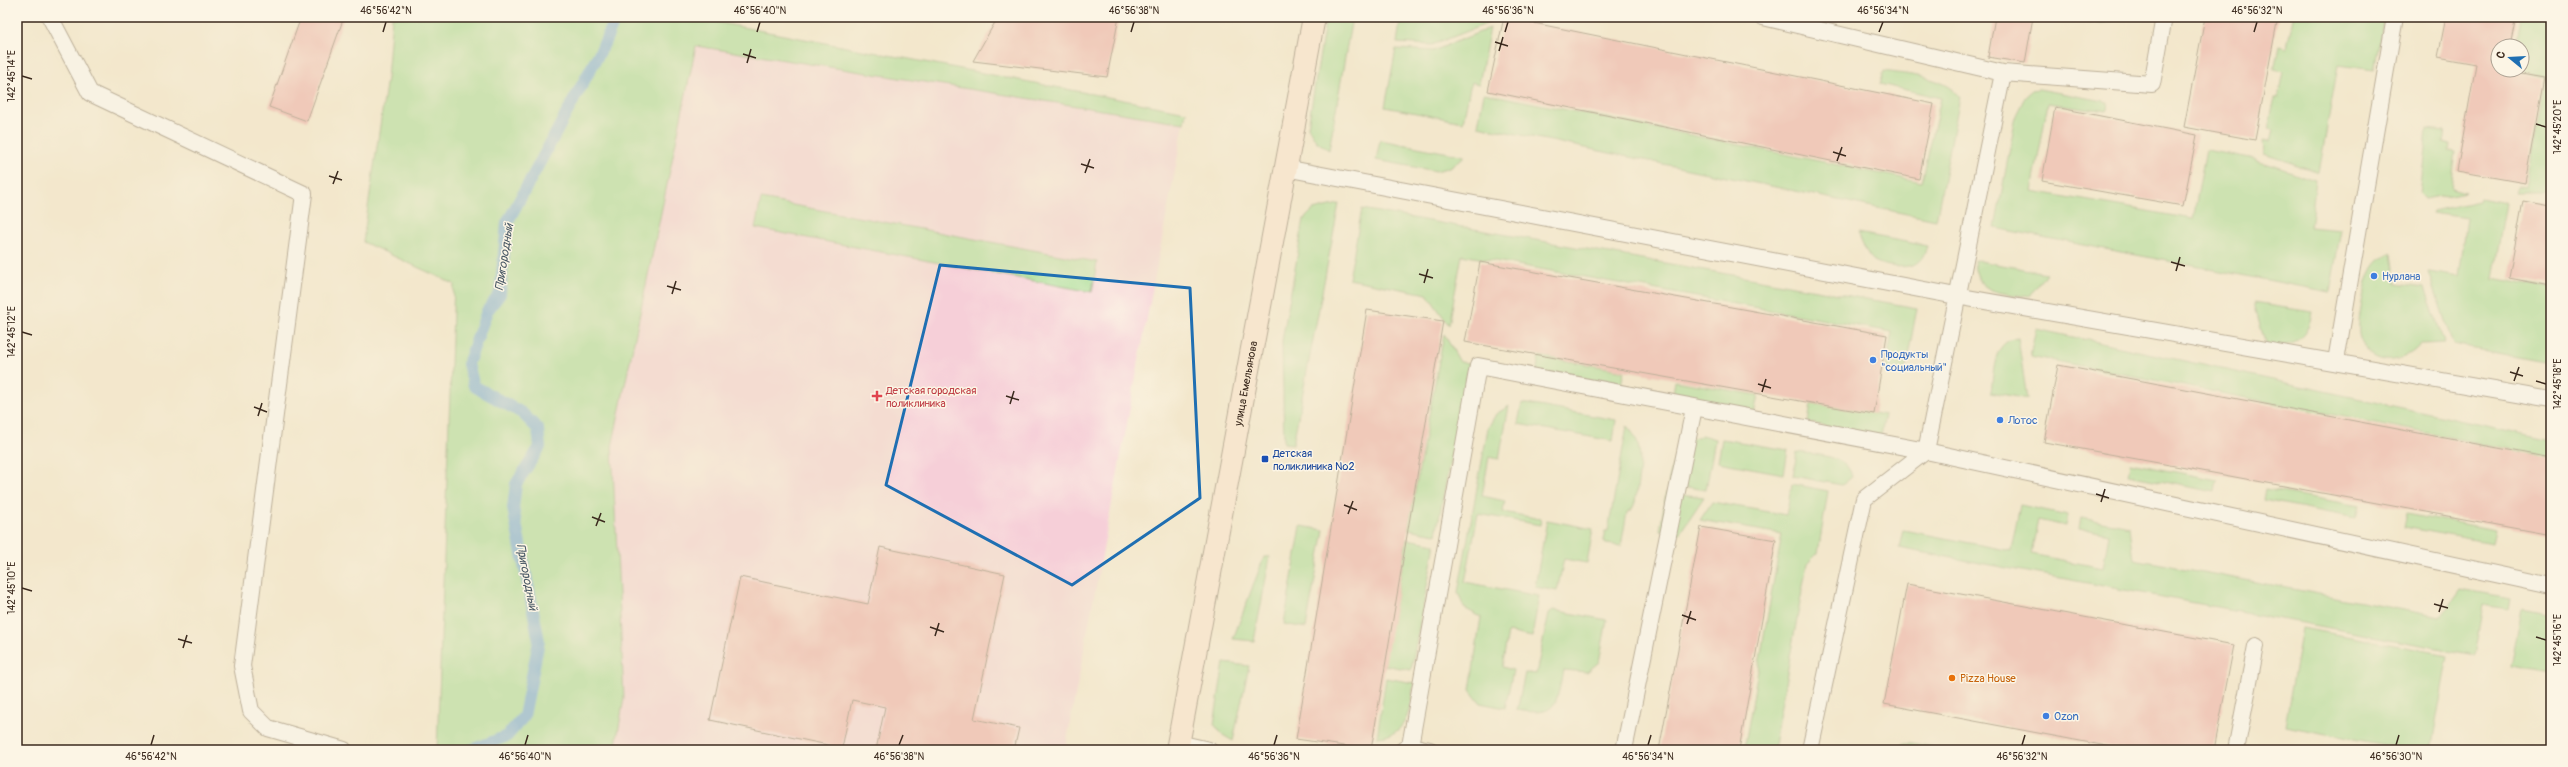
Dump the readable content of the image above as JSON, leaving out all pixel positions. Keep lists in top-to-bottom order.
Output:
{
  "streets": {
    "main road": ["улица Емельянова"]
  },
  "water": ["Пригородный"],
  "places": {
    "other": [
      "Нурлана",
      "Продукты \"социальный\"",
      "Лотос",
      "Pizza House",
      "Ozon"
    ],
    "health": ["Детская городская поликлиника"],
    "transit": ["Детская поликлиника №2"]
  },
  "north": "left",
  "coordinates": [
    "46°56'42\"N",
    "46°56'40\"N",
    "46°56'38\"N",
    "46°56'36\"N",
    "46°56'34\"N",
    "46°56'32\"N",
    "142°45'14\"E",
    "142°45'20\"E",
    "142°45'12\"E",
    "142°45'18\"E",
    "142°45'10\"E",
    "142°45'16\"E",
    "46°56'30\"N"
  ]
}
